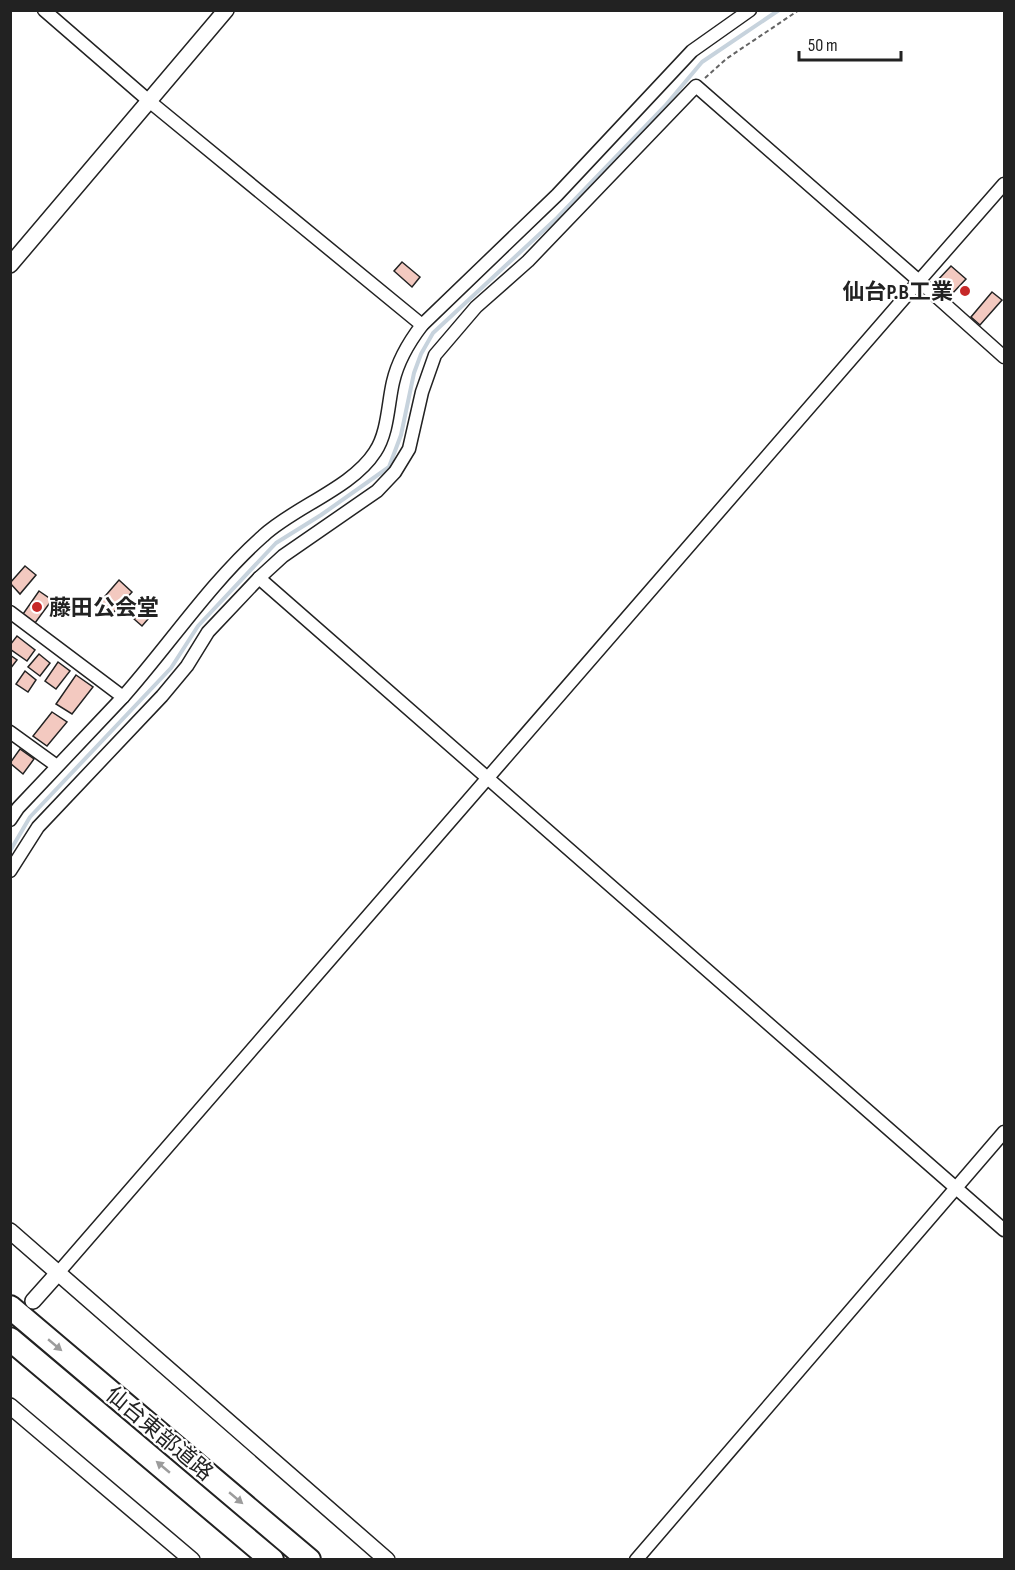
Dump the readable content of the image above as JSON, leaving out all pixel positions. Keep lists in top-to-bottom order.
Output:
{
  "streets": {
    "highway": ["仙台東部道路"]
  },
  "places": ["仙台P.B工業", "藤田公会堂"],
  "scale_bar": "50 m"
}
